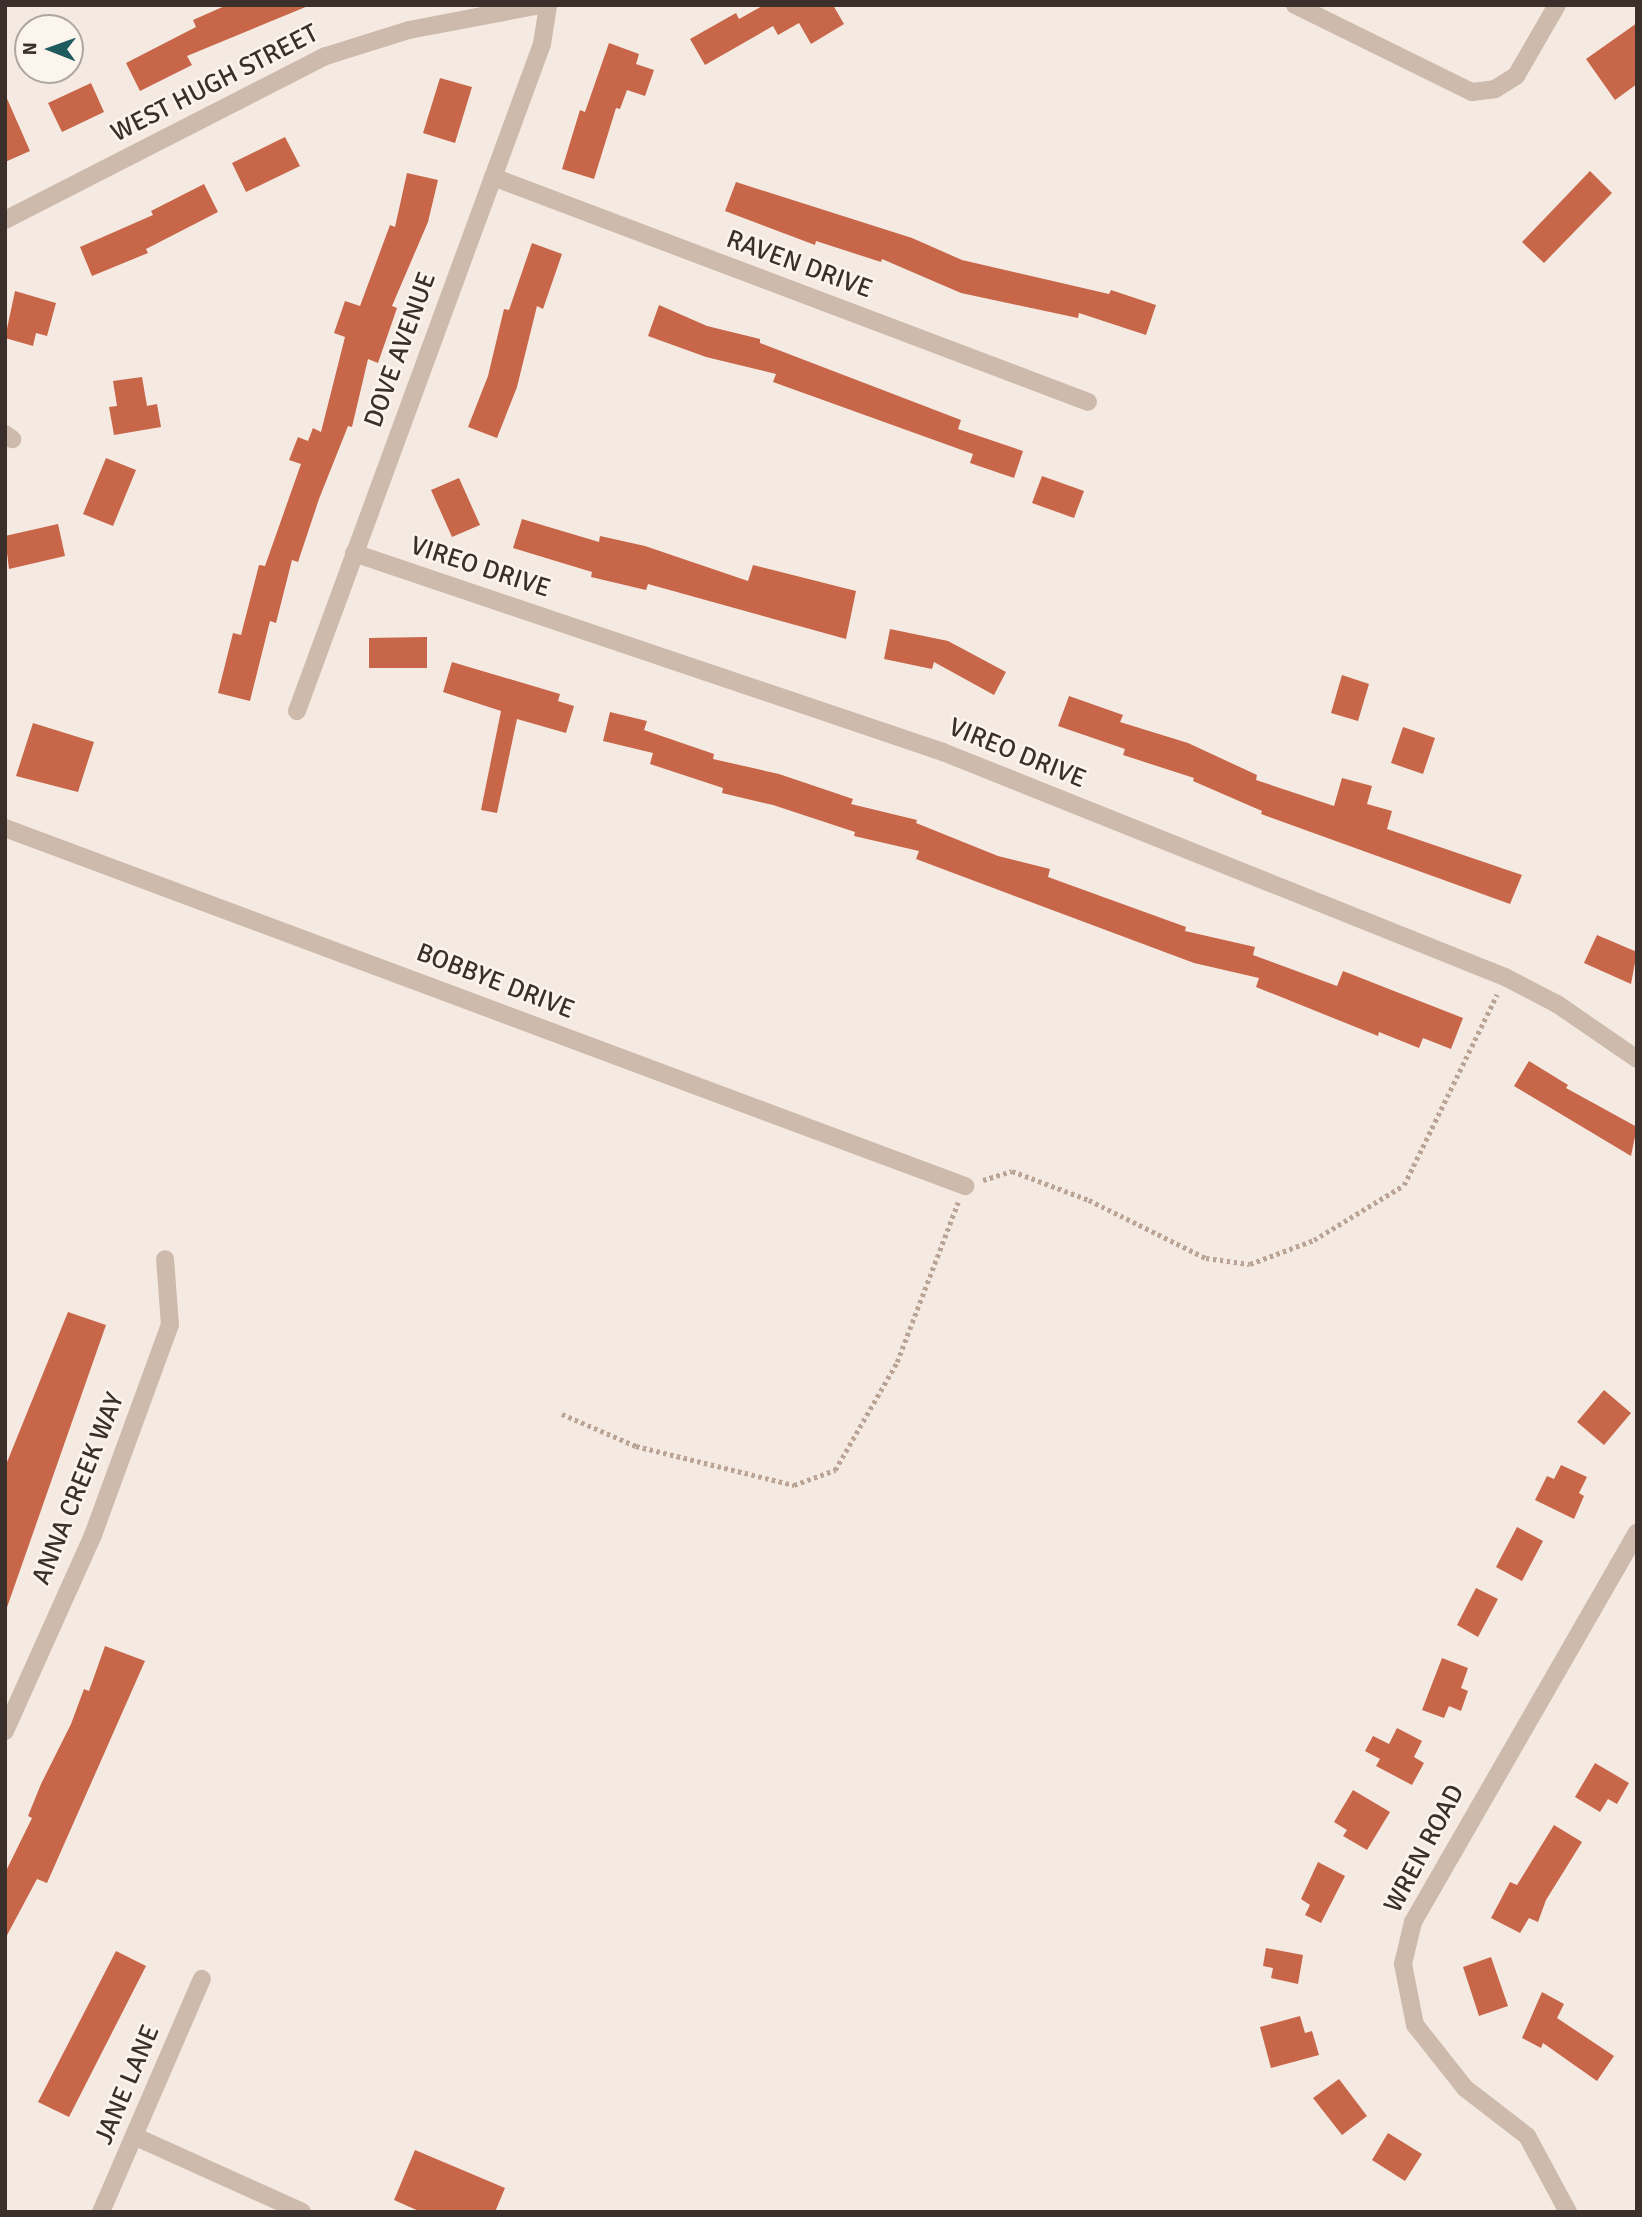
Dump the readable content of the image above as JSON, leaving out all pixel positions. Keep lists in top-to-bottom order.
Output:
{
  "streets": {
    "street": [
      "WEST HUGH STREET",
      "RAVEN DRIVE",
      "DOVE AVENUE",
      "VIREO DRIVE",
      "BOBBYE DRIVE",
      "ANNA CREEK WAY",
      "WREN ROAD",
      "JANE LANE"
    ]
  },
  "crossings": [
    ["RAVEN DRIVE", "DOVE AVENUE"],
    ["DOVE AVENUE", "VIREO DRIVE"]
  ],
  "north": "left"
}
